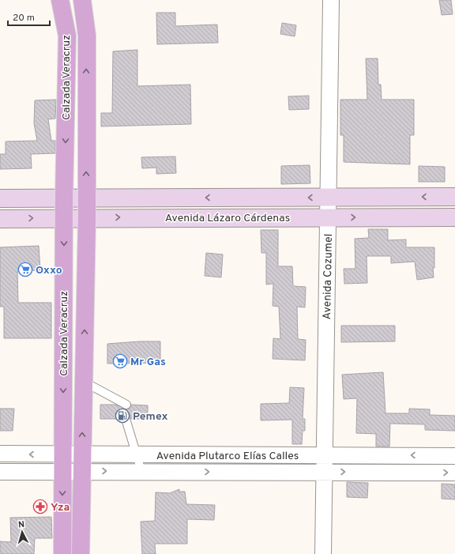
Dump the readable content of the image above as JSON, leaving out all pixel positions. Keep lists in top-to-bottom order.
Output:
{
  "streets": {
    "main road": ["Calzada Veracruz", "Avenida Lázaro Cárdenas"],
    "street": ["Avenida Cozumel", "Avenida Plutarco Elías Calles"]
  },
  "crossings": [
    ["Calzada Veracruz", "Avenida Lázaro Cárdenas"],
    ["Calzada Veracruz", "Avenida Plutarco Elías Calles"],
    ["Avenida Lázaro Cárdenas", "Avenida Cozumel"],
    ["Avenida Cozumel", "Avenida Plutarco Elías Calles"]
  ],
  "places": {
    "supermarket": ["Oxxo", "Mr Gas"],
    "fuel station": ["Pemex"],
    "pharmacy": ["Yza"]
  },
  "scale_bar": "20 m",
  "north": "top"
}
